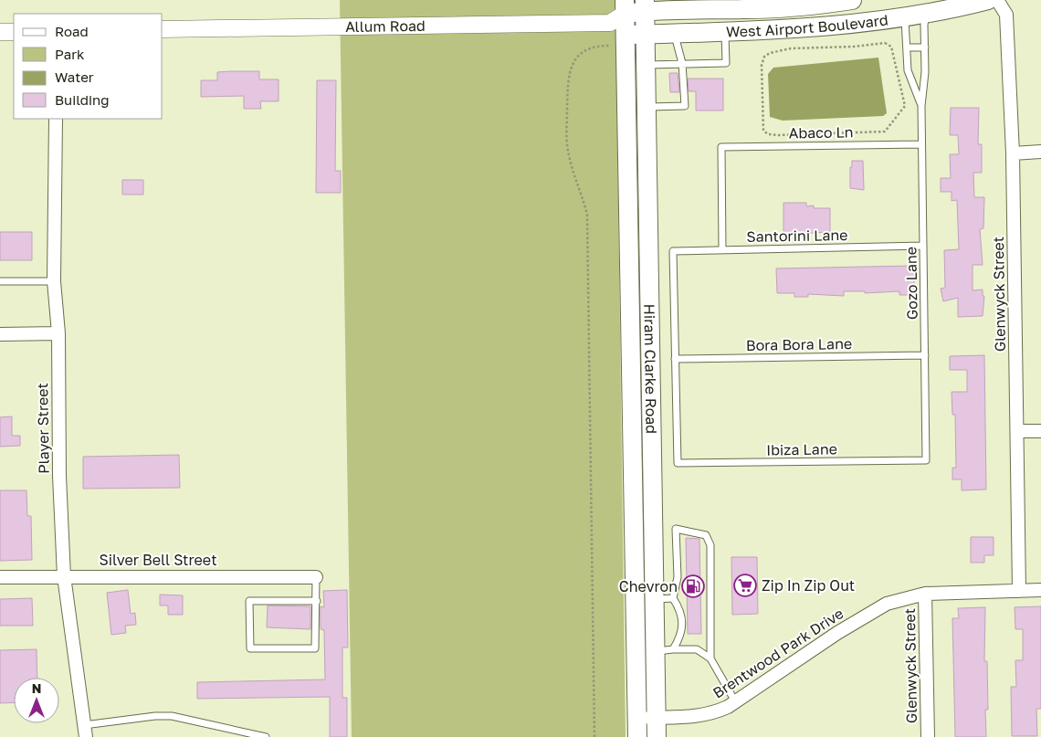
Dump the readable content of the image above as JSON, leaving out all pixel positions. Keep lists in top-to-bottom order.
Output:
{
  "streets": {
    "main road": ["West Airport Boulevard", "Hiram Clarke Road"],
    "street": [
      "Allum Road",
      "Glenwyck Street",
      "Player Street",
      "Silver Bell Street",
      "Brentwood Park Drive"
    ],
    "lane": [
      "Abaco Ln",
      "Santorini Lane",
      "Gozo Lane",
      "Bora Bora Lane",
      "Ibiza Lane"
    ]
  },
  "crossings": [
    ["Allum Road", "West Airport Boulevard"],
    ["Allum Road", "Hiram Clarke Road"],
    ["West Airport Boulevard", "Hiram Clarke Road"],
    ["Abaco Ln", "Santorini Lane"],
    ["Abaco Ln", "Gozo Lane"],
    ["Santorini Lane", "Gozo Lane"],
    ["Santorini Lane", "Bora Bora Lane"],
    ["Santorini Lane", "Ibiza Lane"],
    ["Gozo Lane", "Bora Bora Lane"],
    ["Gozo Lane", "Ibiza Lane"],
    ["Glenwyck Street", "Brentwood Park Drive"],
    ["Bora Bora Lane", "Ibiza Lane"],
    ["Hiram Clarke Road", "Brentwood Park Drive"],
    ["Player Street", "Silver Bell Street"]
  ],
  "places": {
    "supermarket": ["Zip In Zip Out"],
    "fuel station": ["Chevron"]
  },
  "legend": [
    "Road",
    "Park",
    "Water",
    "Building"
  ],
  "north": "top"
}
